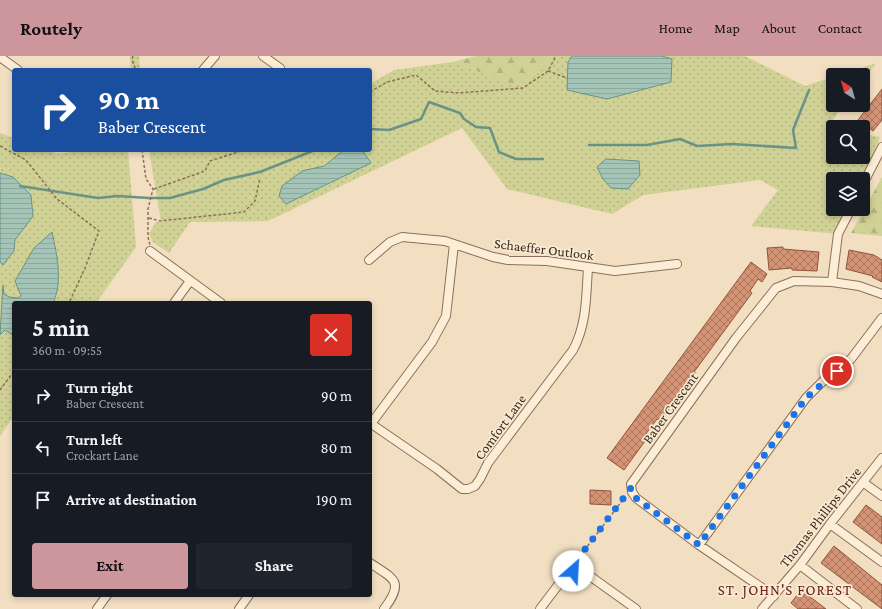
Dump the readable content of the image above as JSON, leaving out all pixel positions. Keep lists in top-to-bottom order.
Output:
{
  "streets": {
    "street": [
      "Schaeffer Outlook",
      "Baber Crescent",
      "Comfort Lane",
      "Thomas Phillips Drive"
    ]
  },
  "crossings": [
    ["Schaeffer Outlook", "Comfort Lane"]
  ],
  "districts": ["ST. JOHN'S FOREST"],
  "north": "top left",
  "page": {
    "header": "Routely",
    "nav": [
      "Home",
      "Map",
      "About",
      "Contact"
    ],
    "turn": ["90 m", "Baber Crescent"],
    "heading": ["5 min", "360 m · 09:55"],
    "list": [
      {
        "name": "Turn right",
        "note": "Baber Crescent",
        "value": "90 m"
      },
      {
        "name": "Turn left",
        "note": "Crockart Lane",
        "value": "80 m"
      },
      {
        "name": "Arrive at destination",
        "value": "190 m"
      }
    ],
    "buttons": ["Exit", "Share"]
  }
}
